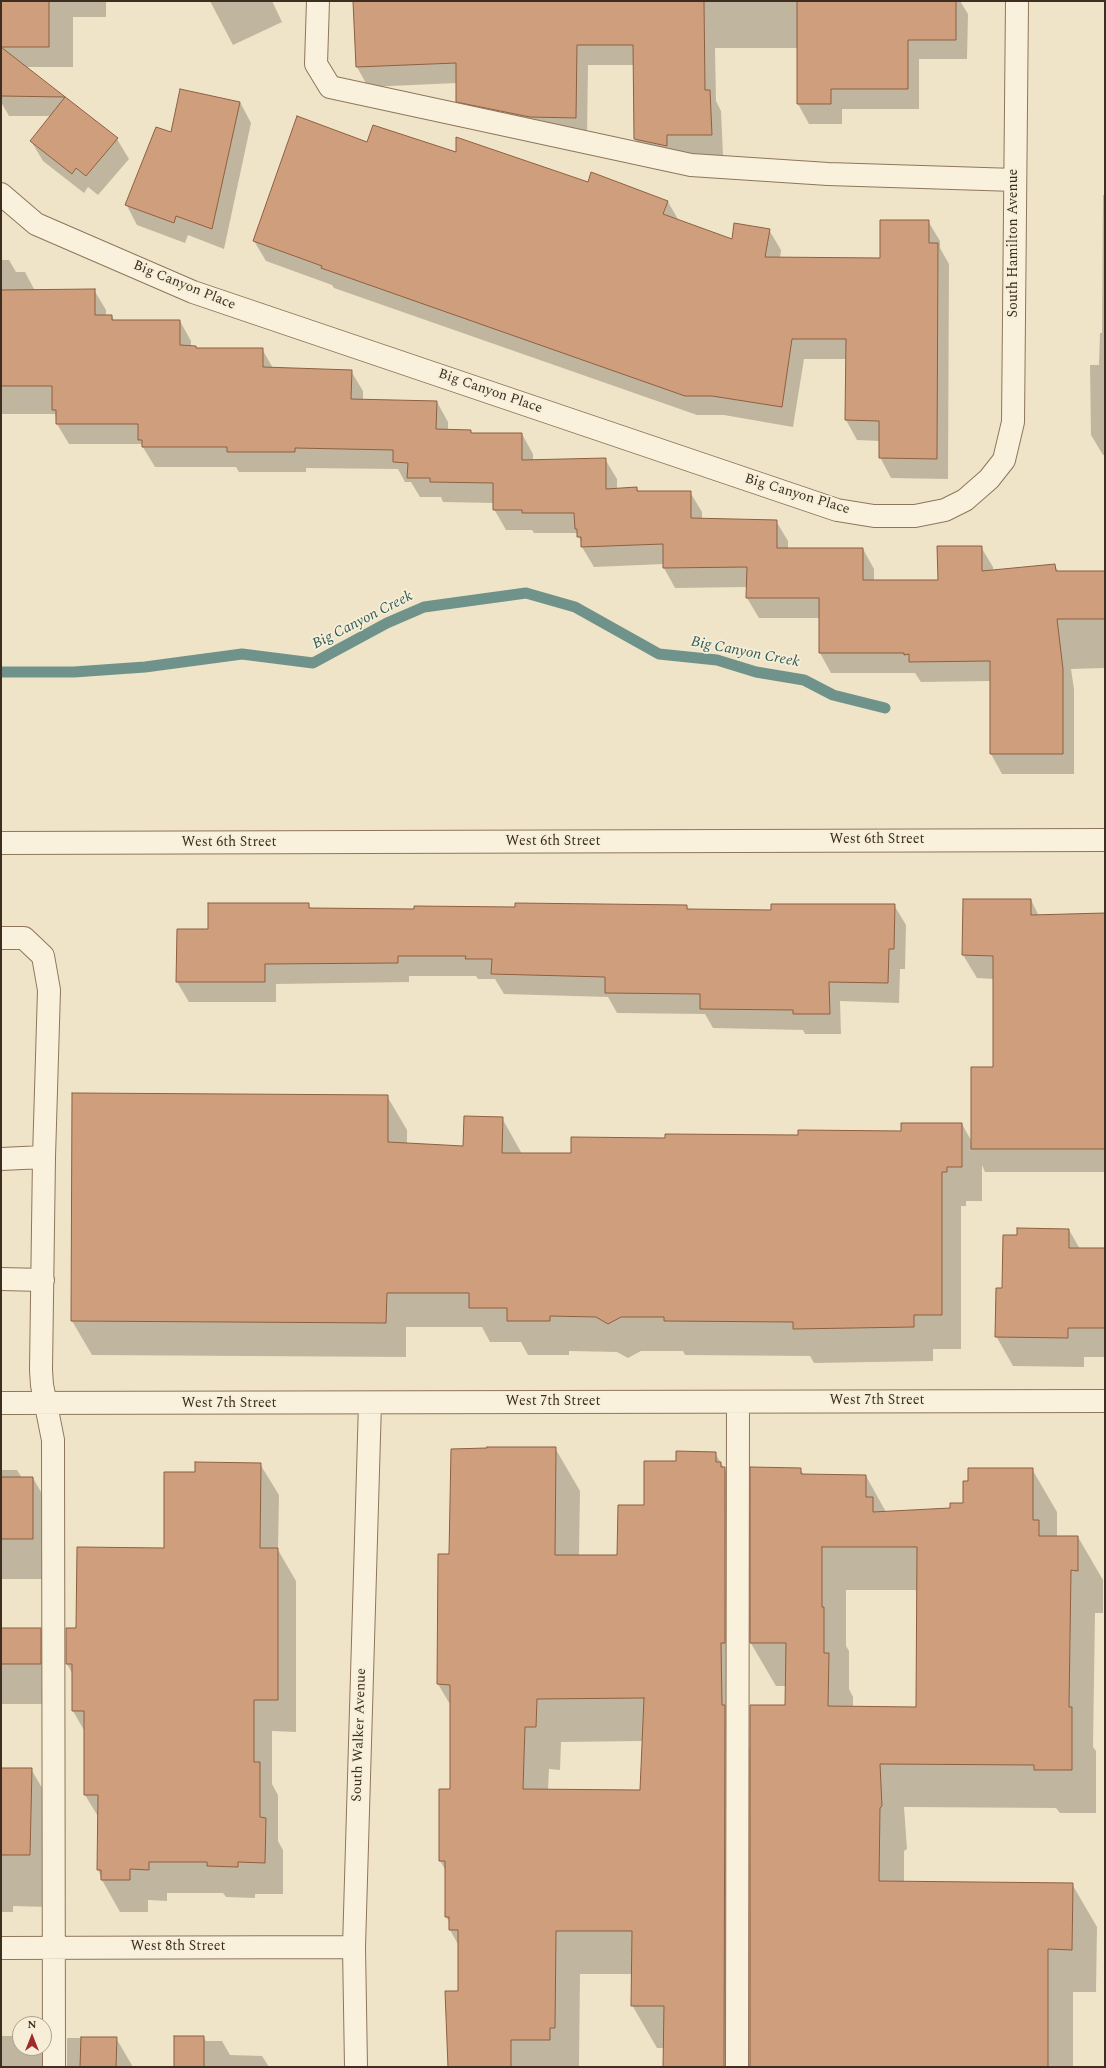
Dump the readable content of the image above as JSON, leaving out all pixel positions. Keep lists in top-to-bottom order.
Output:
{
  "streets": {
    "street": [
      "South Hamilton Avenue",
      "Big Canyon Place",
      "West 6th Street",
      "West 7th Street",
      "South Walker Avenue",
      "West 8th Street"
    ]
  },
  "crossings": [
    ["South Hamilton Avenue", "Big Canyon Place"],
    ["West 7th Street", "South Walker Avenue"],
    ["South Walker Avenue", "West 8th Street"]
  ],
  "water": ["Big Canyon Creek"],
  "north": "top"
}
